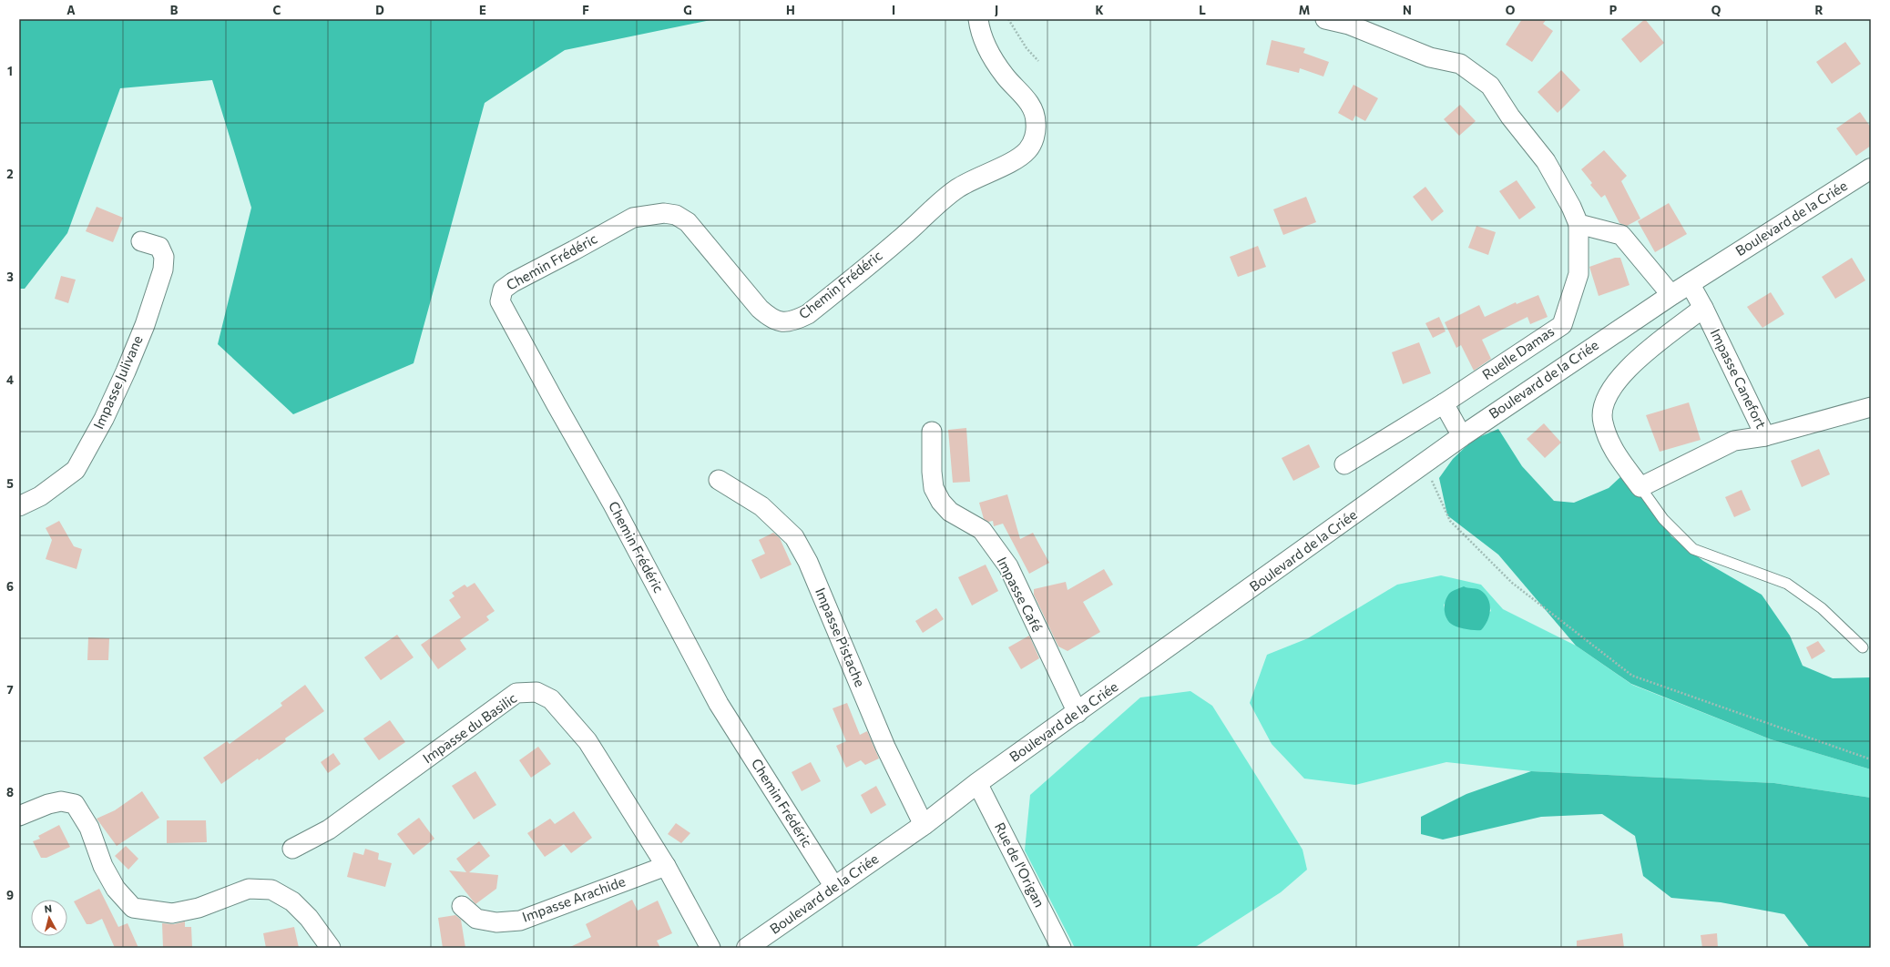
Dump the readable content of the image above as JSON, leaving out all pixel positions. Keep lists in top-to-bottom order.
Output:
{
  "streets": {
    "main road": ["Boulevard de la Criée"],
    "street": [
      "Chemin Frédéric",
      "Ruelle Damas",
      "Impasse Canefort",
      "Impasse Julivane",
      "Impasse Café",
      "Impasse Pistache",
      "Impasse du Basilic",
      "Rue de l'Origan",
      "Impasse Arachide"
    ]
  },
  "crossings": [
    ["Boulevard de la Criée", "Chemin Frédéric"],
    ["Boulevard de la Criée", "Impasse Canefort"],
    ["Boulevard de la Criée", "Impasse Café"],
    ["Boulevard de la Criée", "Impasse Pistache"],
    ["Boulevard de la Criée", "Rue de l'Origan"],
    ["Impasse du Basilic", "Impasse Arachide"]
  ],
  "north": "top",
  "grid": {
    "columns": [
      "A",
      "B",
      "C",
      "D",
      "E",
      "F",
      "G",
      "H",
      "I",
      "J",
      "K",
      "L",
      "M",
      "N",
      "O",
      "P",
      "Q",
      "R"
    ],
    "rows": [
      "1",
      "2",
      "3",
      "4",
      "5",
      "6",
      "7",
      "8",
      "9"
    ]
  }
}
